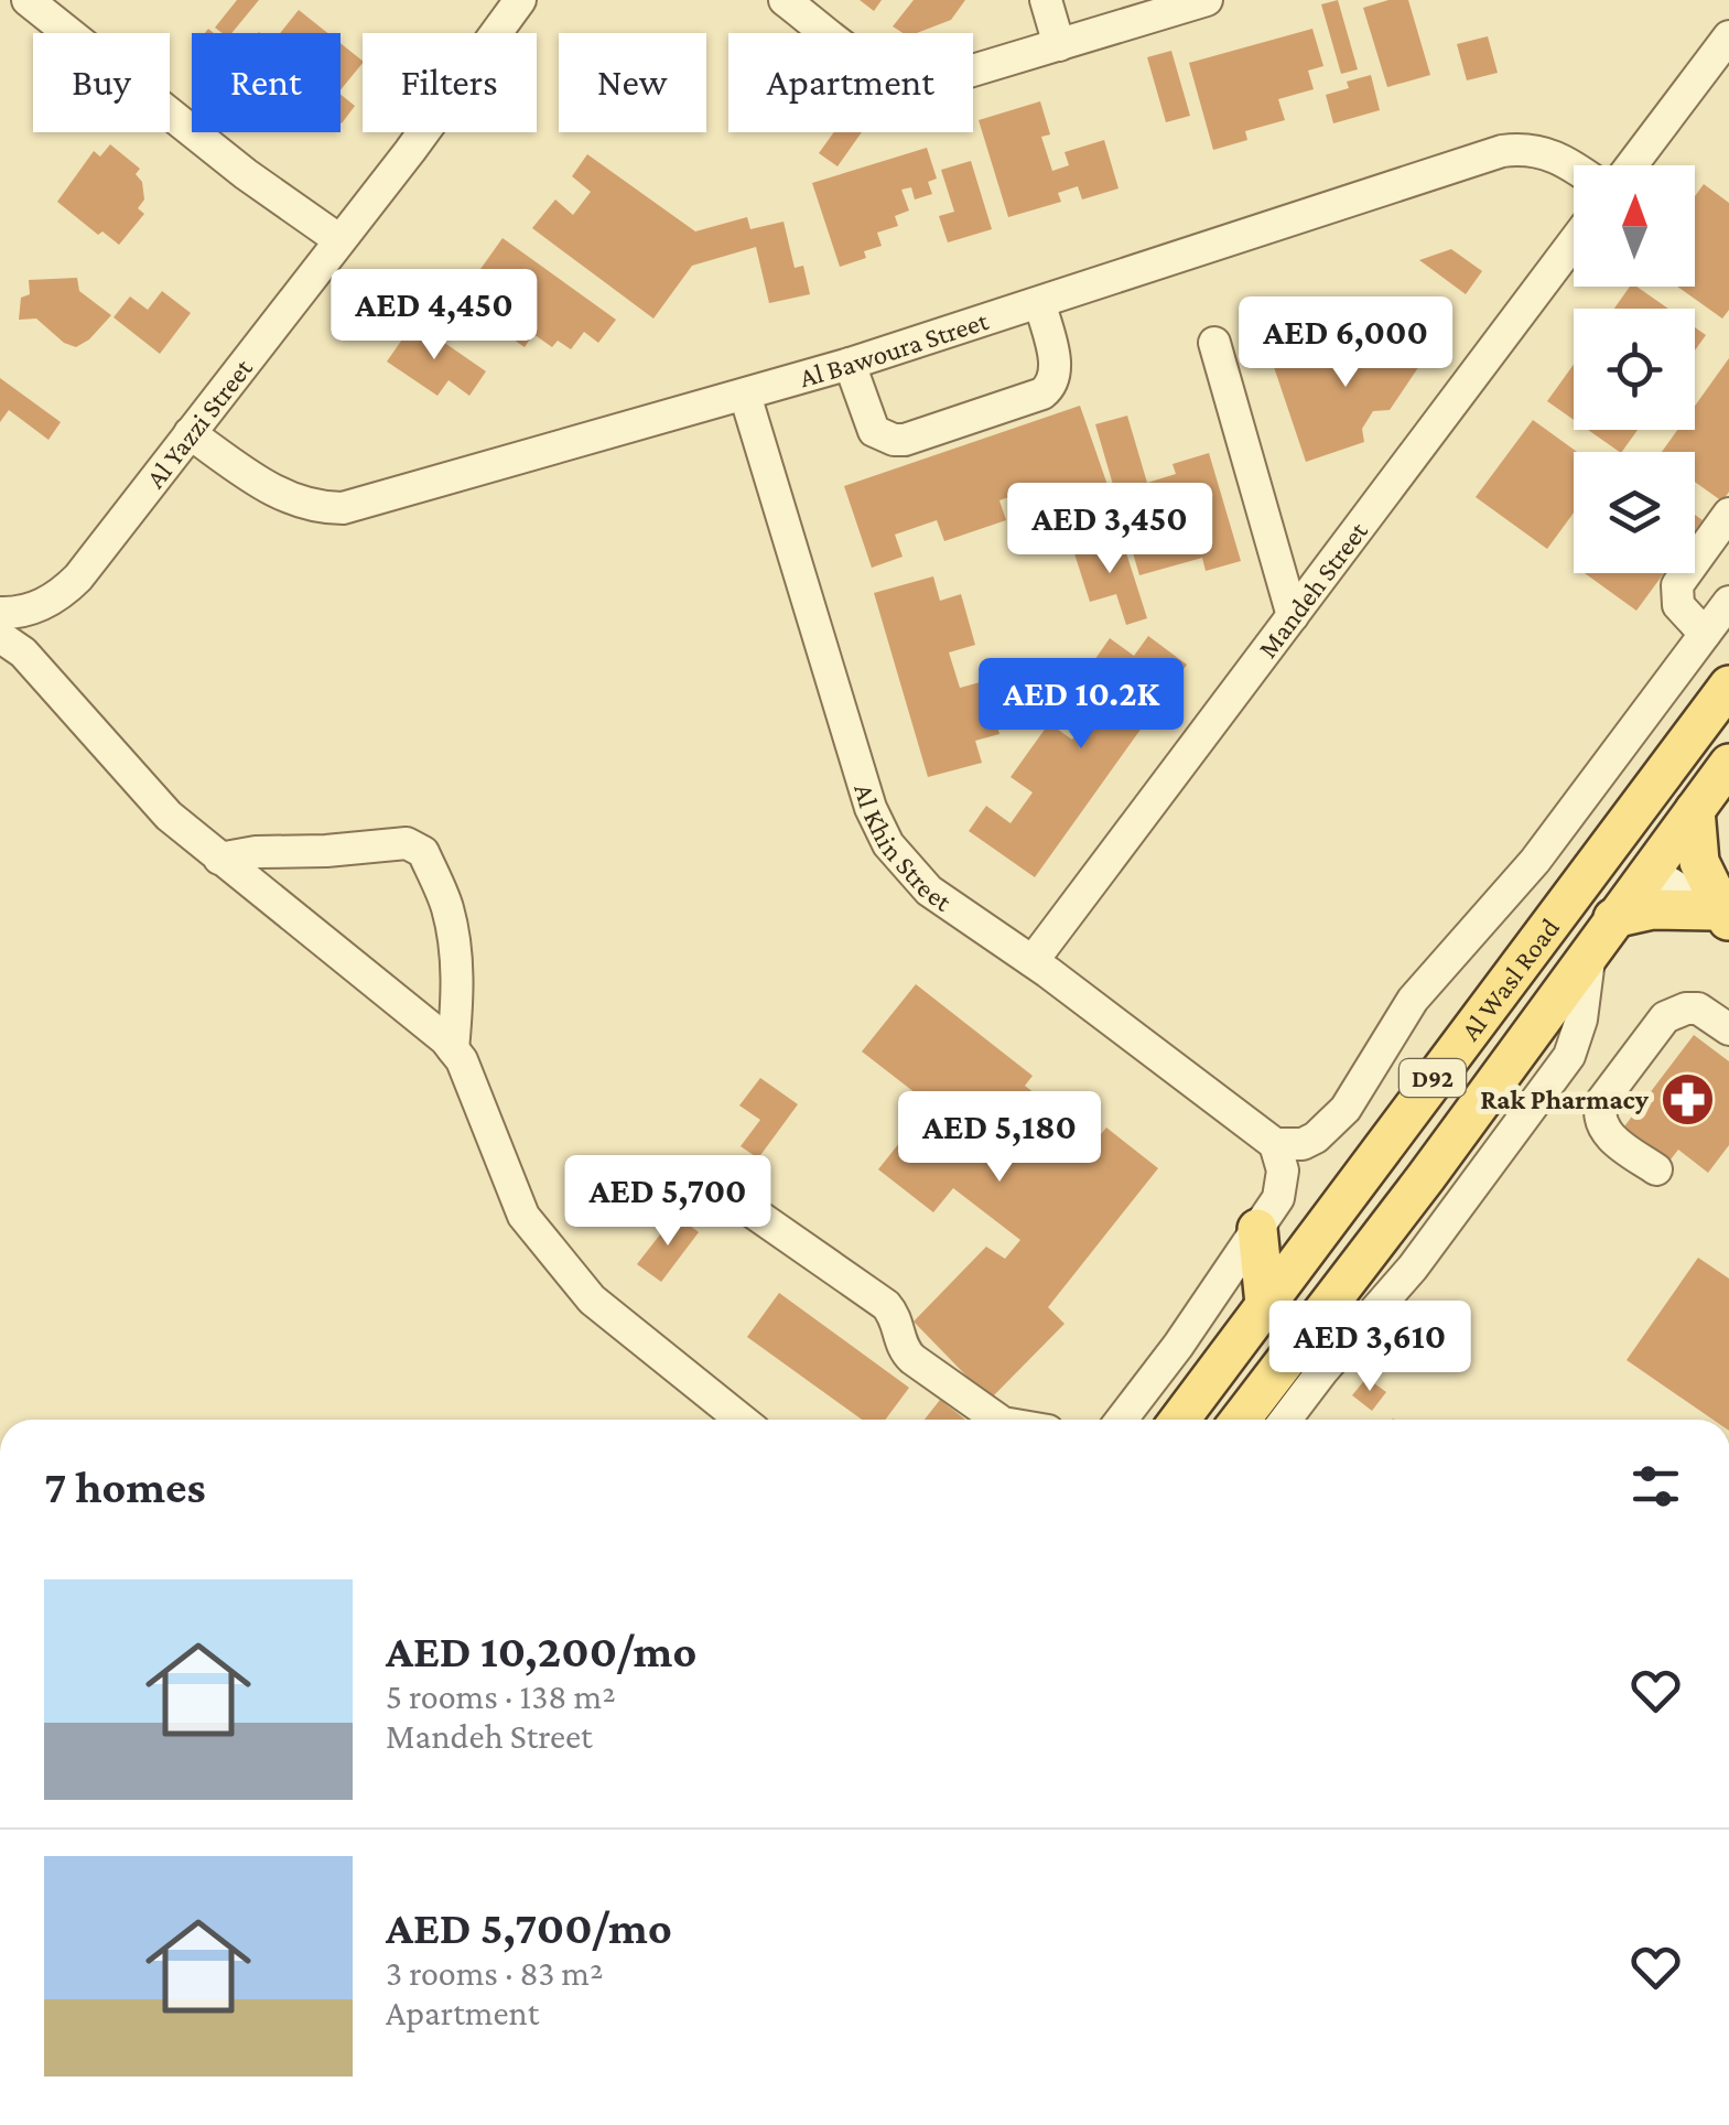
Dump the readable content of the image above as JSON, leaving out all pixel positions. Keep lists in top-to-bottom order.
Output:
{
  "streets": {
    "main road": ["Al Wasl Road", "D92"],
    "street": [
      "Al Bawoura Street",
      "Al Yazzi Street",
      "Mandeh Street",
      "Al Khin Street"
    ]
  },
  "crossings": [
    ["Al Bawoura Street", "Al Yazzi Street"],
    ["Al Bawoura Street", "Al Khin Street"],
    ["Mandeh Street", "Al Khin Street"]
  ],
  "places": {
    "pharmacy": ["Rak Pharmacy"]
  },
  "north": "top",
  "page": {
    "chip": [
      "Buy",
      "Rent",
      "Filters",
      "New",
      "Apartment"
    ],
    "price": [
      "AED 4,450",
      "AED 6,000",
      "AED 3,450",
      "AED 10.2K",
      "AED 5,180",
      "AED 5,700",
      "AED 3,610"
    ],
    "heading": "7 homes",
    "list": [
      {
        "name": "AED 10,200/mo",
        "note": "5 rooms · 138 m² · Mandeh Street"
      },
      {
        "name": "AED 5,700/mo",
        "note": "3 rooms · 83 m² · Apartment"
      }
    ]
  }
}
